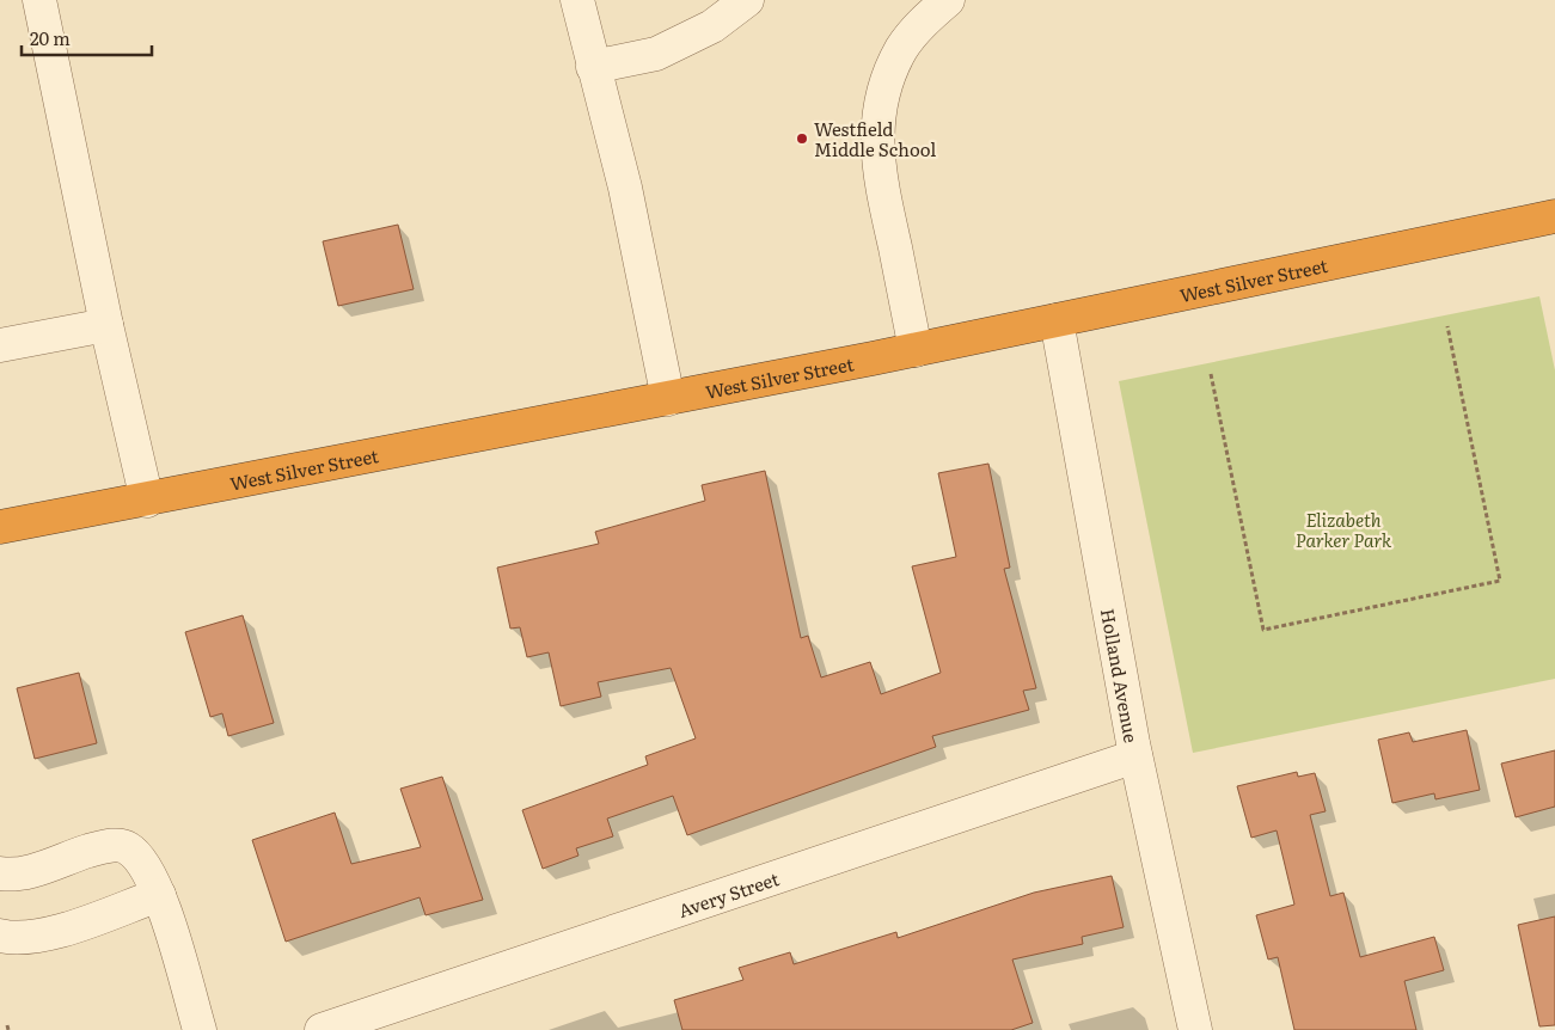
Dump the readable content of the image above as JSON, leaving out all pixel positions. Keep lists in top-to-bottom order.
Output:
{
  "streets": {
    "highway": ["West Silver Street"],
    "street": ["Holland Avenue", "Avery Street"]
  },
  "crossings": [
    ["West Silver Street", "Holland Avenue"],
    ["Holland Avenue", "Avery Street"]
  ],
  "parks": ["Elizabeth Parker Park"],
  "places": ["Westfield Middle School"],
  "scale_bar": "20 m"
}
